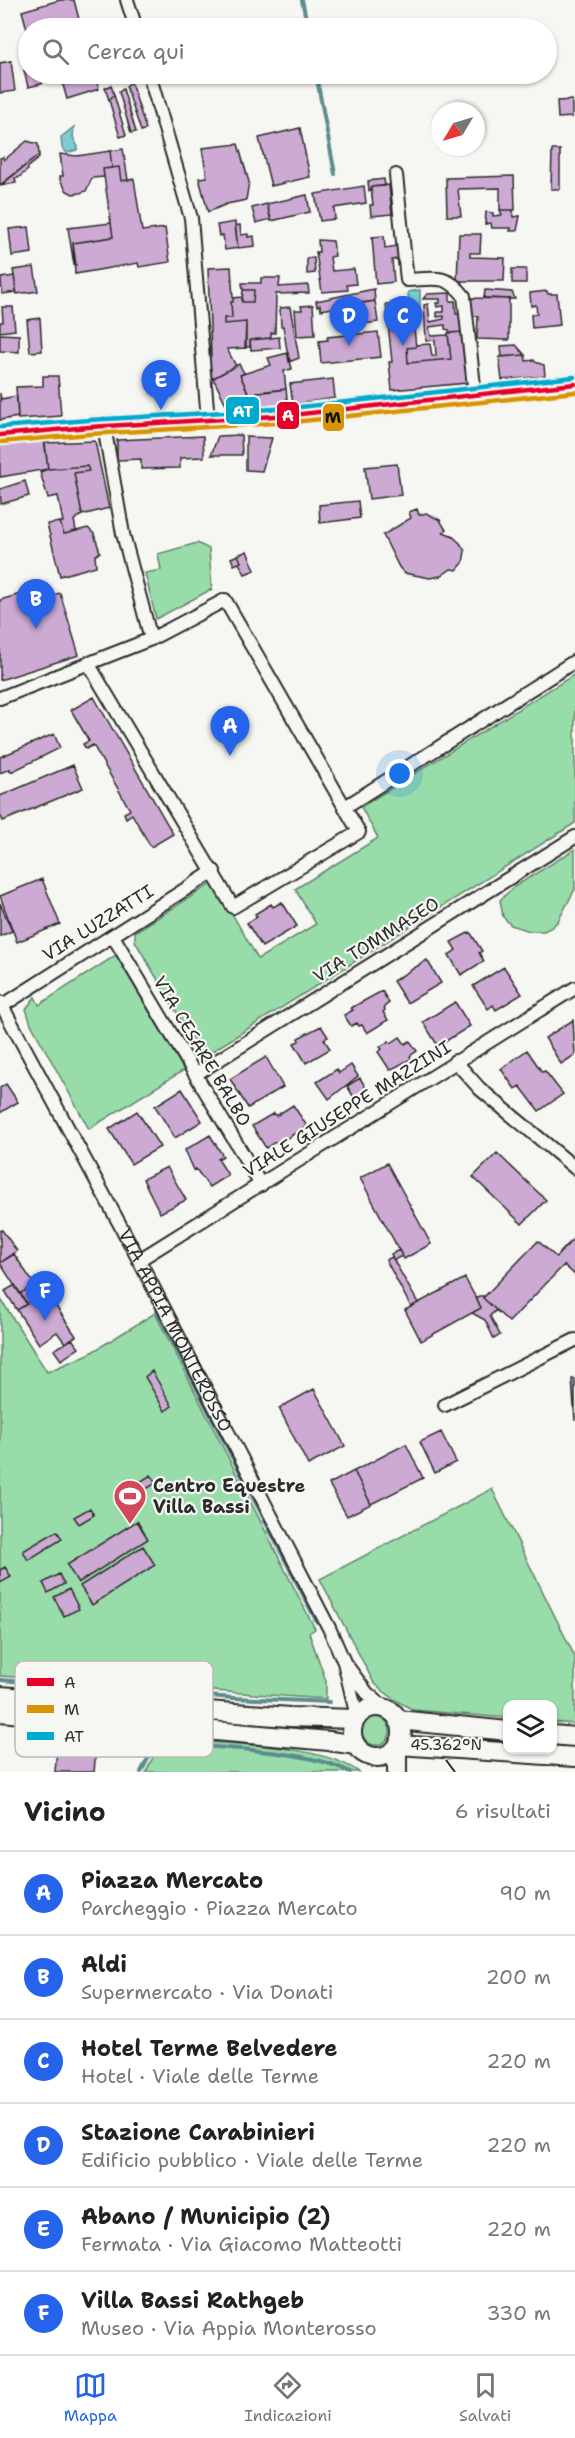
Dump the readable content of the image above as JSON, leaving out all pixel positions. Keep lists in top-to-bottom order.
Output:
{
  "streets": {
    "street": [
      "VIA LUZZATTI",
      "VIA TOMMASEO",
      "VIA CESARE BALBO",
      "VIALE GIUSEPPE MAZZINI",
      "VIA APPIA MONTEROSSO"
    ]
  },
  "crossings": [
    ["VIA LUZZATTI", "VIA CESARE BALBO"],
    ["VIA LUZZATTI", "VIA APPIA MONTEROSSO"],
    ["VIA TOMMASEO", "VIA CESARE BALBO"],
    ["VIA CESARE BALBO", "VIALE GIUSEPPE MAZZINI"],
    ["VIALE GIUSEPPE MAZZINI", "VIA APPIA MONTEROSSO"]
  ],
  "places": {
    "sports": ["Centro Equestre Villa Bassi"]
  },
  "lines": ["transit line AT", "transit line A", "transit line M"],
  "legend": ["A", "M", "AT"],
  "north": "bottom left",
  "page": {
    "search": "Cerca qui",
    "pins": [
      "C",
      "D",
      "E",
      "B",
      "A",
      "F"
    ],
    "heading": ["Vicino", "6 risultati"],
    "list": [
      {
        "mark": "A",
        "name": "Piazza Mercato",
        "note": "Parcheggio · Piazza Mercato",
        "value": "90 m"
      },
      {
        "mark": "B",
        "name": "Aldi",
        "note": "Supermercato · Via Donati",
        "value": "200 m"
      },
      {
        "mark": "C",
        "name": "Hotel Terme Belvedere",
        "note": "Hotel · Viale delle Terme",
        "value": "220 m"
      },
      {
        "mark": "D",
        "name": "Stazione Carabinieri",
        "note": "Edificio pubblico · Viale delle Terme",
        "value": "220 m"
      },
      {
        "mark": "E",
        "name": "Abano / Municipio (2)",
        "note": "Fermata · Via Giacomo Matteotti",
        "value": "220 m"
      },
      {
        "mark": "F",
        "name": "Villa Bassi Rathgeb",
        "note": "Museo · Via Appia Monterosso",
        "value": "330 m"
      }
    ],
    "nav": ["Mappa", "Indicazioni", "Salvati"]
  },
  "coordinates": ["45.362°N"]
}
